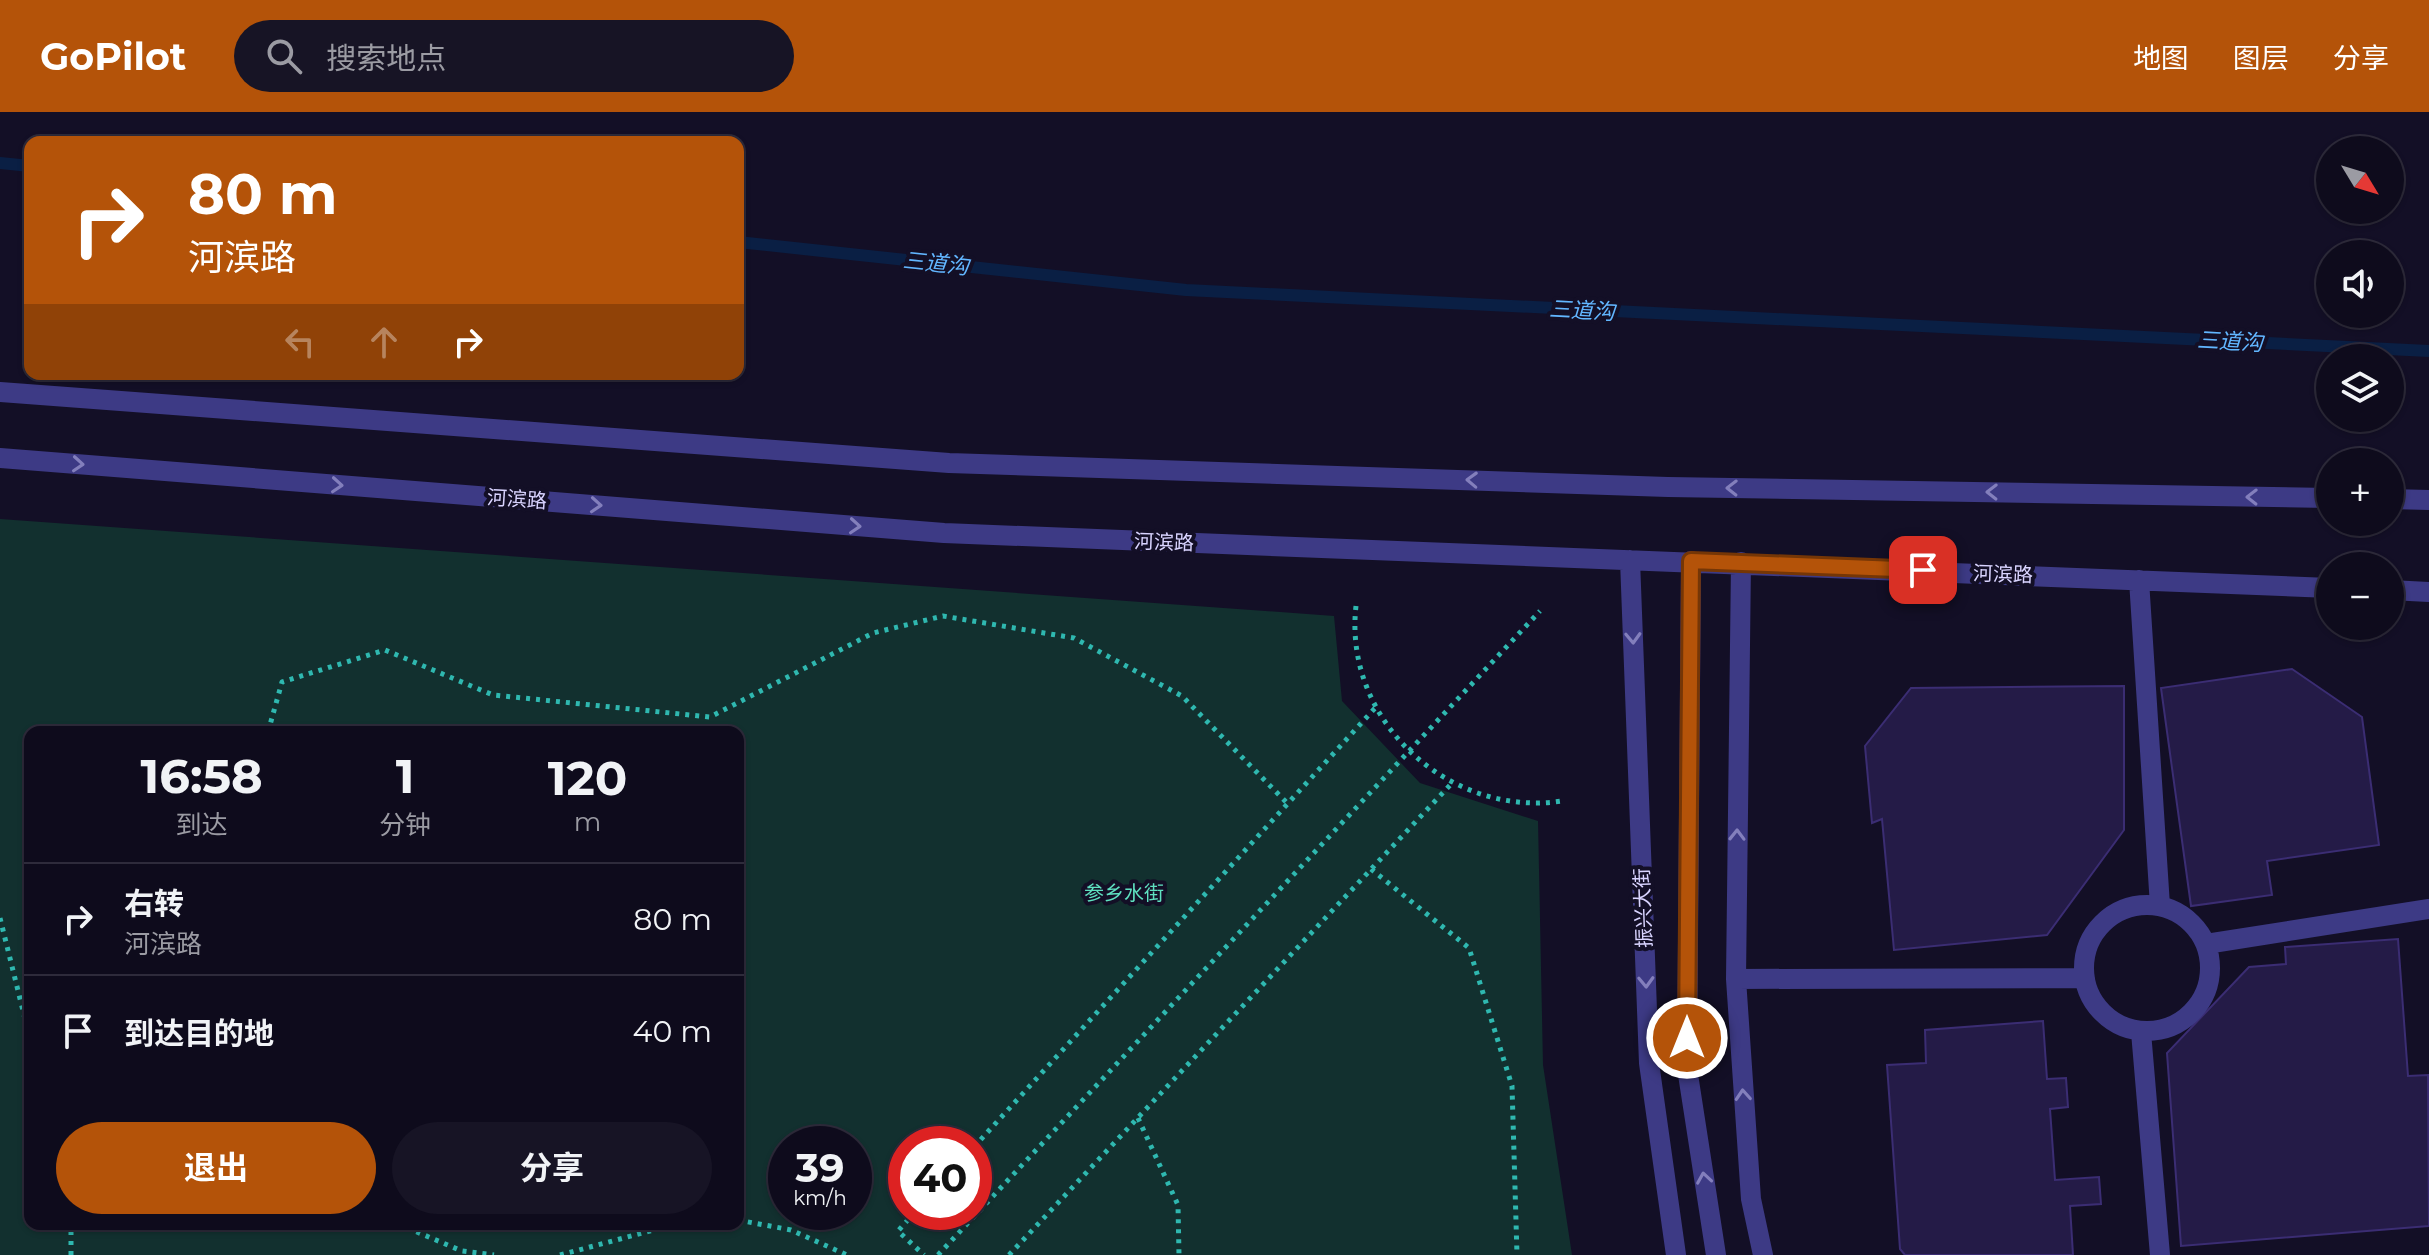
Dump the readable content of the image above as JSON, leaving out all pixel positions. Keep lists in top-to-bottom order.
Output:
{
  "streets": {
    "street": ["河滨路", "振兴大街"]
  },
  "crossings": [
    ["河滨路", "振兴大街"]
  ],
  "water": ["三道沟"],
  "parks": ["参乡水街"],
  "north": "bottom right",
  "page": {
    "header": "GoPilot",
    "search": "搜索地点",
    "nav": ["地图", "图层", "分享"],
    "map_buttons": ["+", "−"],
    "turn": ["80 m", "河滨路"],
    "eta": [
      "16:58",
      "到达",
      "1",
      "分钟",
      "120",
      "m"
    ],
    "list": [
      {
        "name": "右转",
        "note": "河滨路",
        "value": "80 m"
      },
      {
        "name": "到达目的地",
        "value": "40 m"
      }
    ],
    "buttons": ["退出", "分享"],
    "speed": "39 km/h",
    "limit": "40"
  }
}
